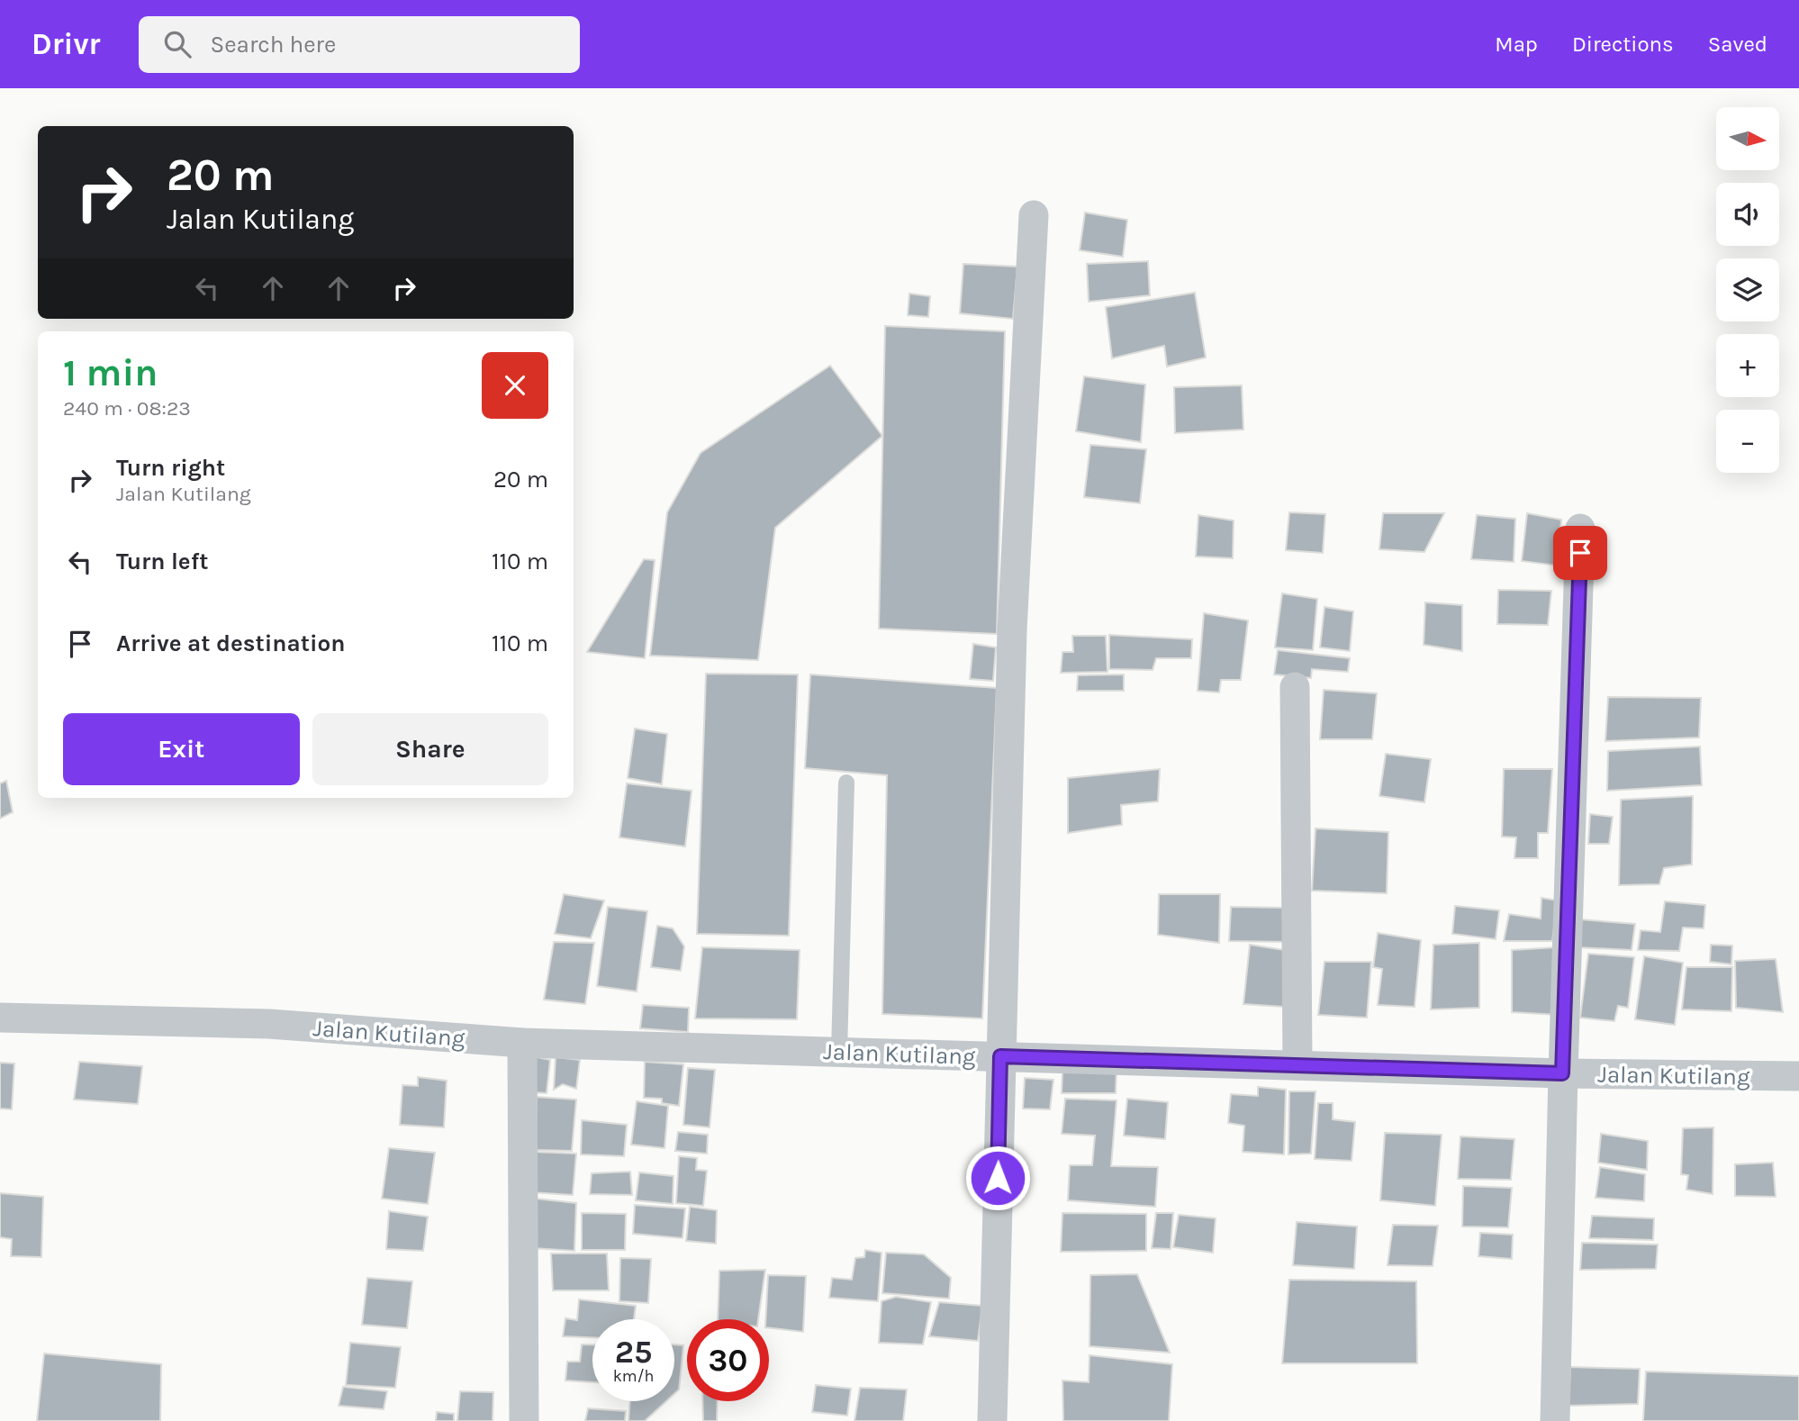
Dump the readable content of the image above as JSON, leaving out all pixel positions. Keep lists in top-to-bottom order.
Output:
{
  "streets": {
    "street": ["Jalan Kutilang"]
  },
  "north": "right",
  "page": {
    "header": "Drivr",
    "search": "Search here",
    "nav": ["Map", "Directions", "Saved"],
    "map_buttons": ["+", "−"],
    "turn": ["20 m", "Jalan Kutilang"],
    "heading": ["1 min", "240 m · 08:23"],
    "list": [
      {
        "name": "Turn right",
        "note": "Jalan Kutilang",
        "value": "20 m"
      },
      {
        "name": "Turn left",
        "value": "110 m"
      },
      {
        "name": "Arrive at destination",
        "value": "110 m"
      }
    ],
    "buttons": ["Exit", "Share"],
    "speed": "25 km/h",
    "limit": "30"
  }
}
